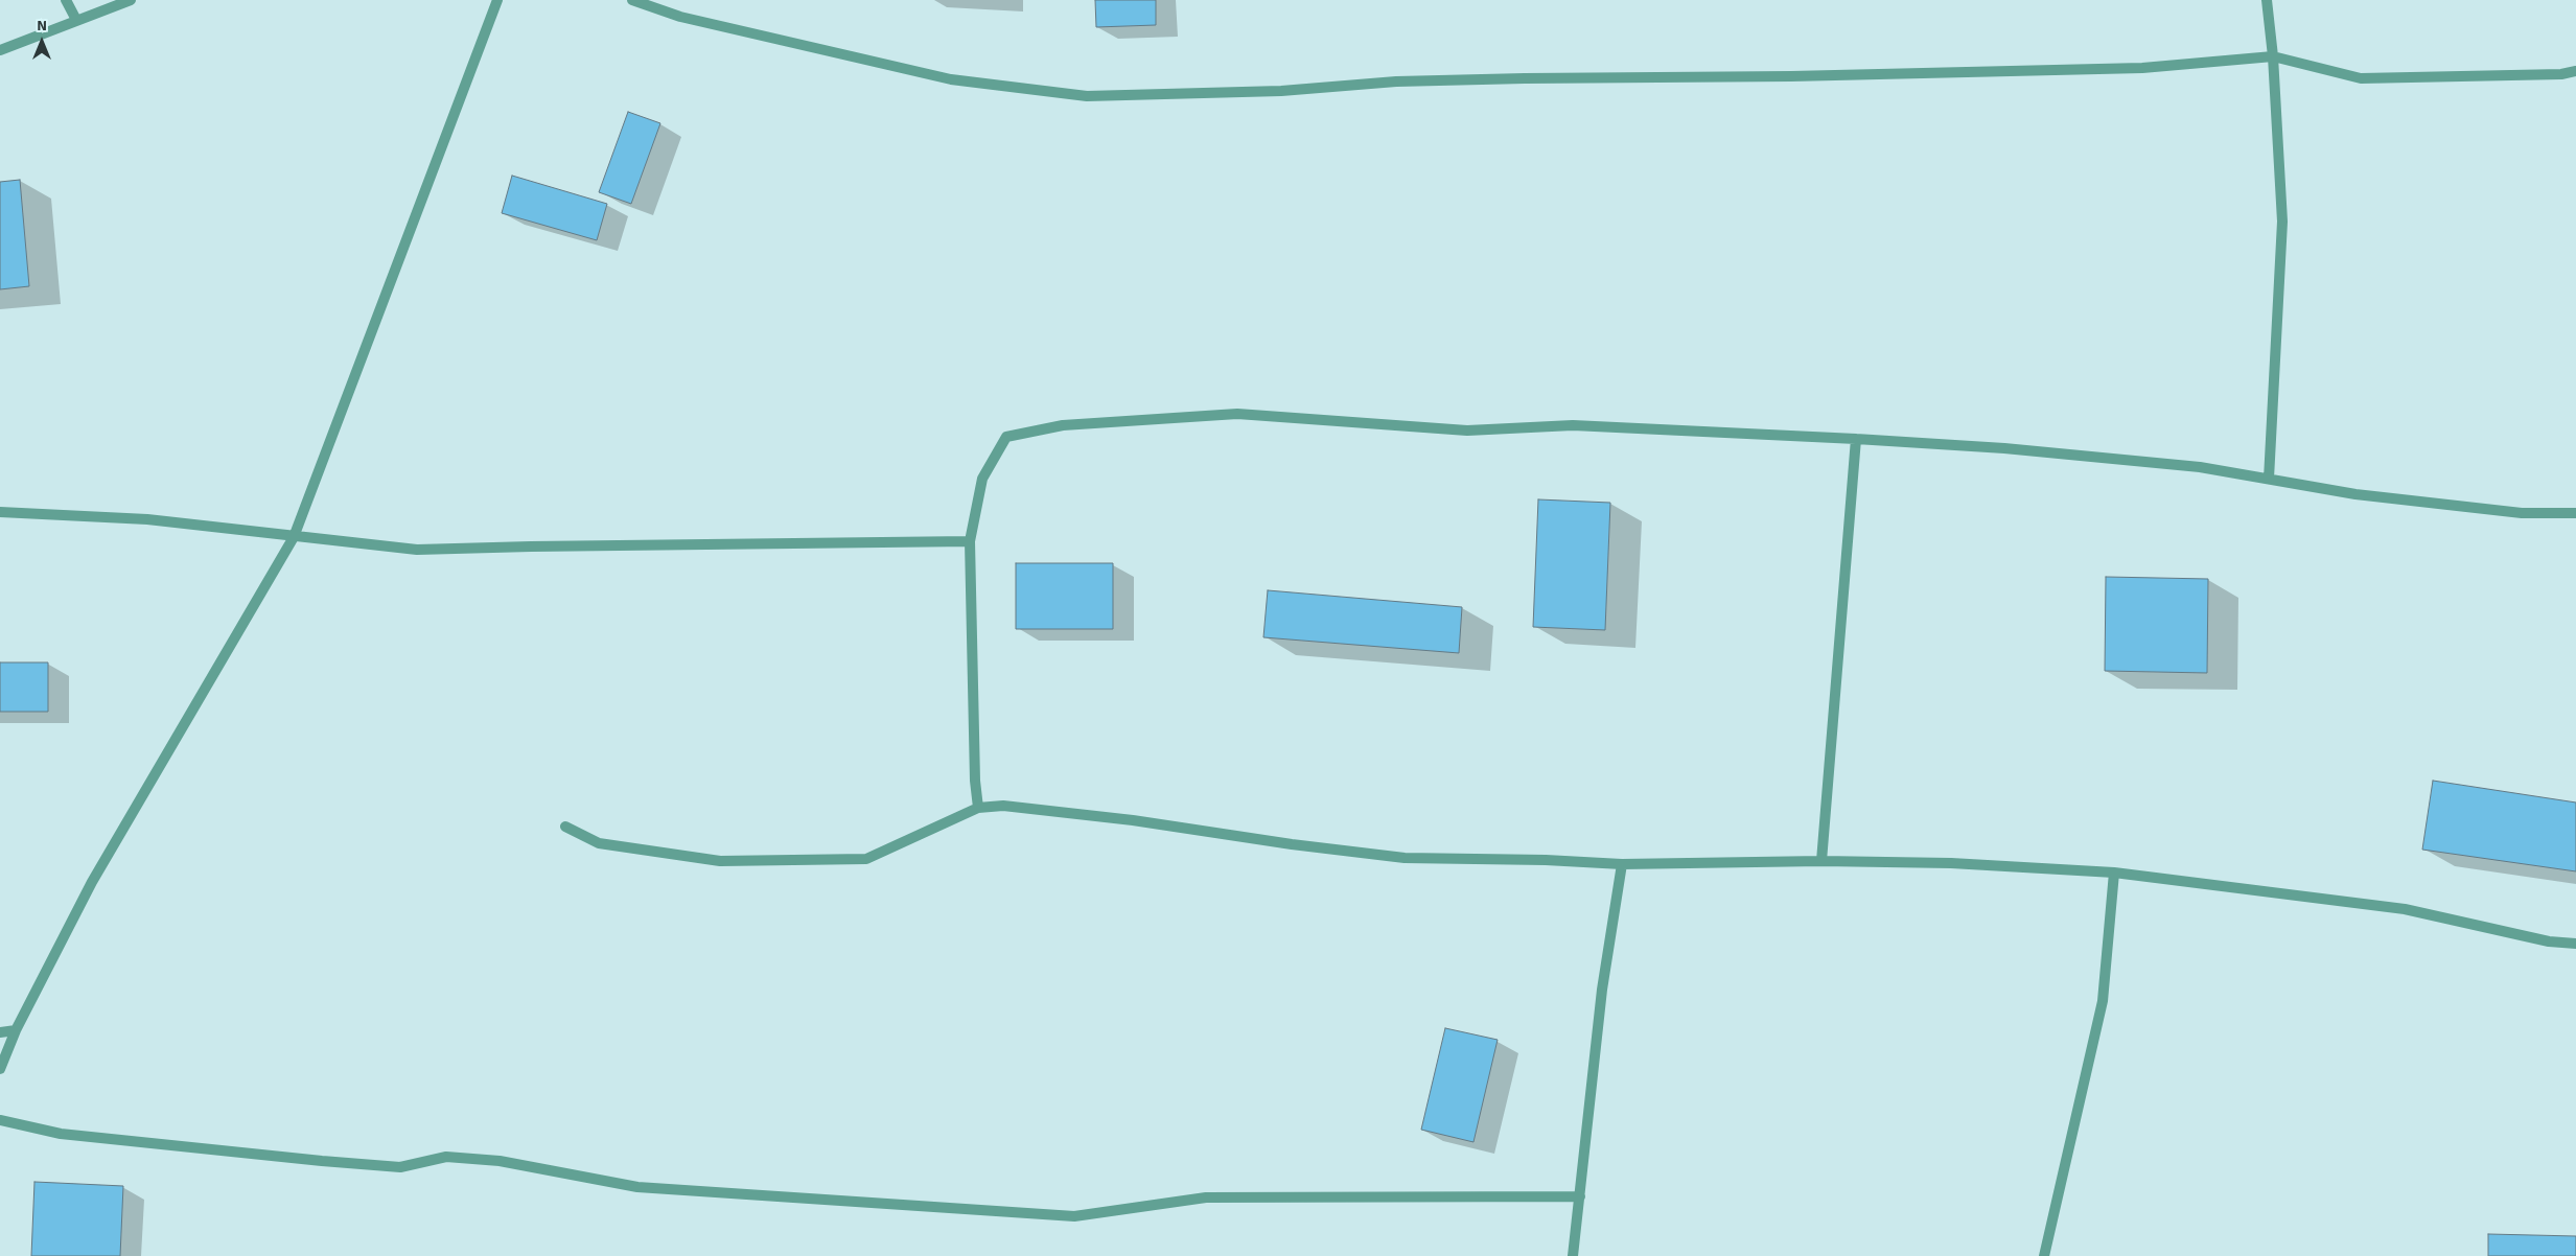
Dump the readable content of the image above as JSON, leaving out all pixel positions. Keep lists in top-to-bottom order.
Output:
{
  "north": "top"
}
